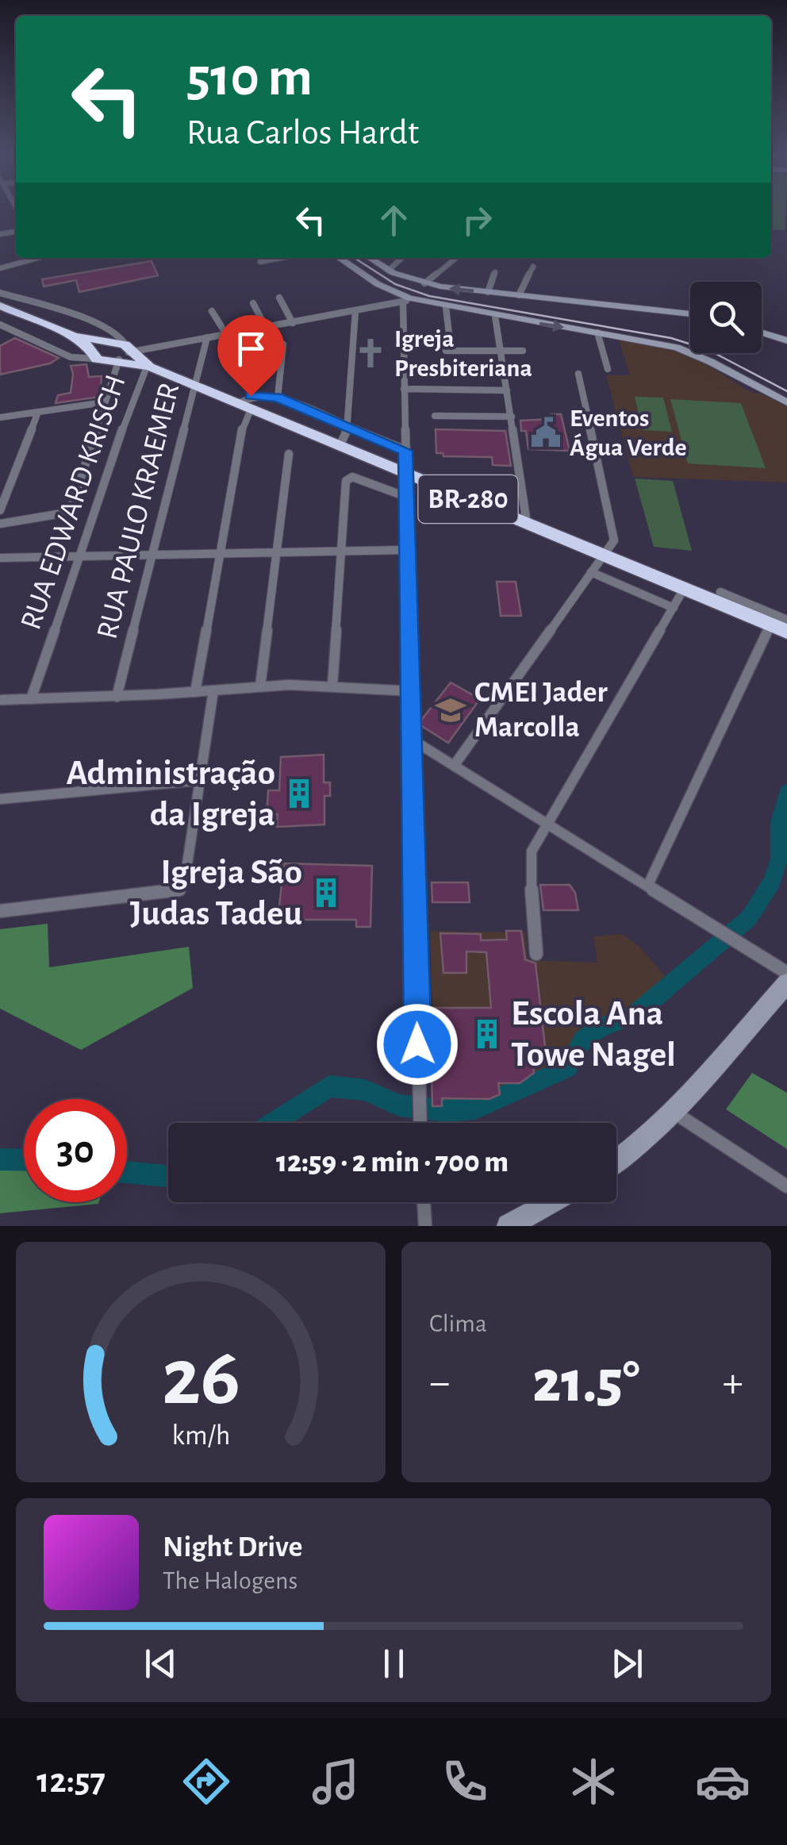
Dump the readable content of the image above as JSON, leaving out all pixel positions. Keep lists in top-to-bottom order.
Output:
{
  "streets": {
    "highway": ["BR-280"],
    "street": ["RUA EDWARD KRISCH", "RUA PAULO KRAEMER"]
  },
  "crossings": [
    ["BR-280", "RUA EDWARD KRISCH"],
    ["BR-280", "RUA PAULO KRAEMER"]
  ],
  "places": {
    "church": ["Igreja Presbiteriana"],
    "public building": ["Eventos Água Verde"],
    "school or university": ["CMEI Jader Marcolla"],
    "building": ["Administração da Igreja", "Igreja São Judas Tadeu", "Escola Ana Towe Nagel"]
  },
  "page": {
    "turn": ["510 m", "Rua Carlos Hardt"],
    "limit": "30",
    "trip": "12:59 · 2 min · 700 m",
    "tile": "Clima",
    "heat": ["−", "21.5°", "+"],
    "song": ["Night Drive", "The Halogens"],
    "tabs": "12:57",
    "gauge": ["26", "km/h"]
  }
}
